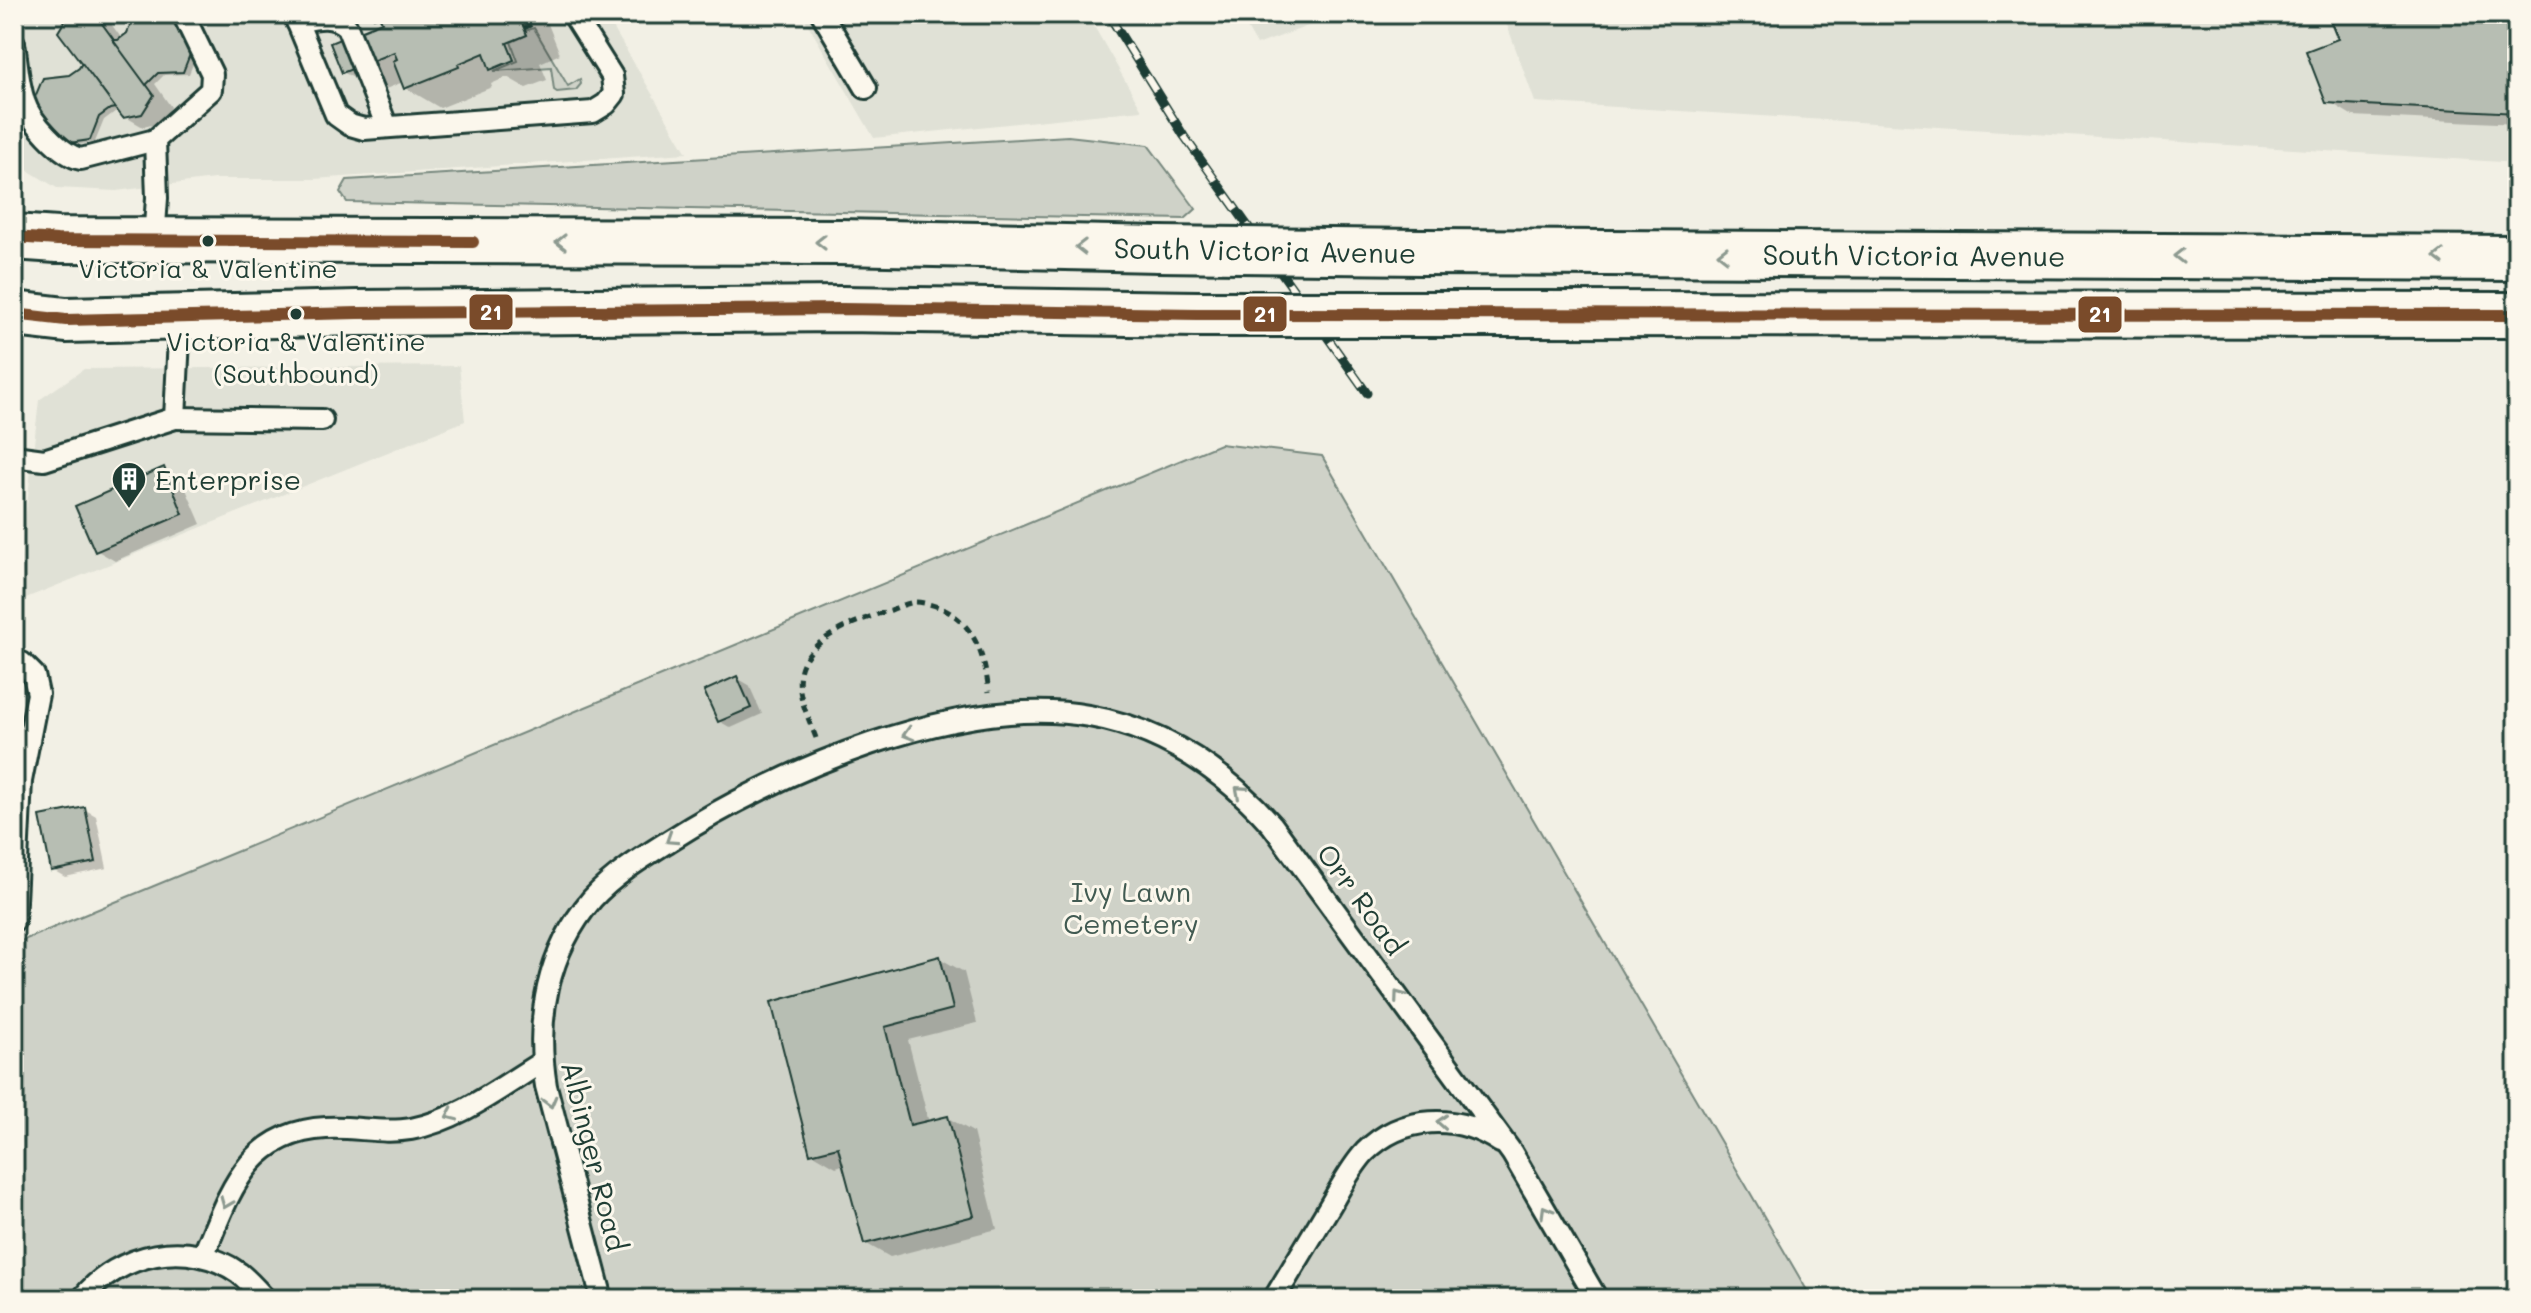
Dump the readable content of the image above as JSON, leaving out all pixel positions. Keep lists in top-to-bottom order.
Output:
{
  "streets": {
    "main road": ["South Victoria Avenue"],
    "lane": ["Orr Road", "Albinger Road"]
  },
  "crossings": [
    ["Orr Road", "Albinger Road"]
  ],
  "one_way": ["Orr Road", "Albinger Road"],
  "parks": ["Ivy Lawn Cemetery"],
  "places": {
    "other": ["Victoria & Valentine", "Victoria & Valentine (Southbound)"],
    "building": ["Enterprise"]
  },
  "lines": ["transit line 21"]
}
